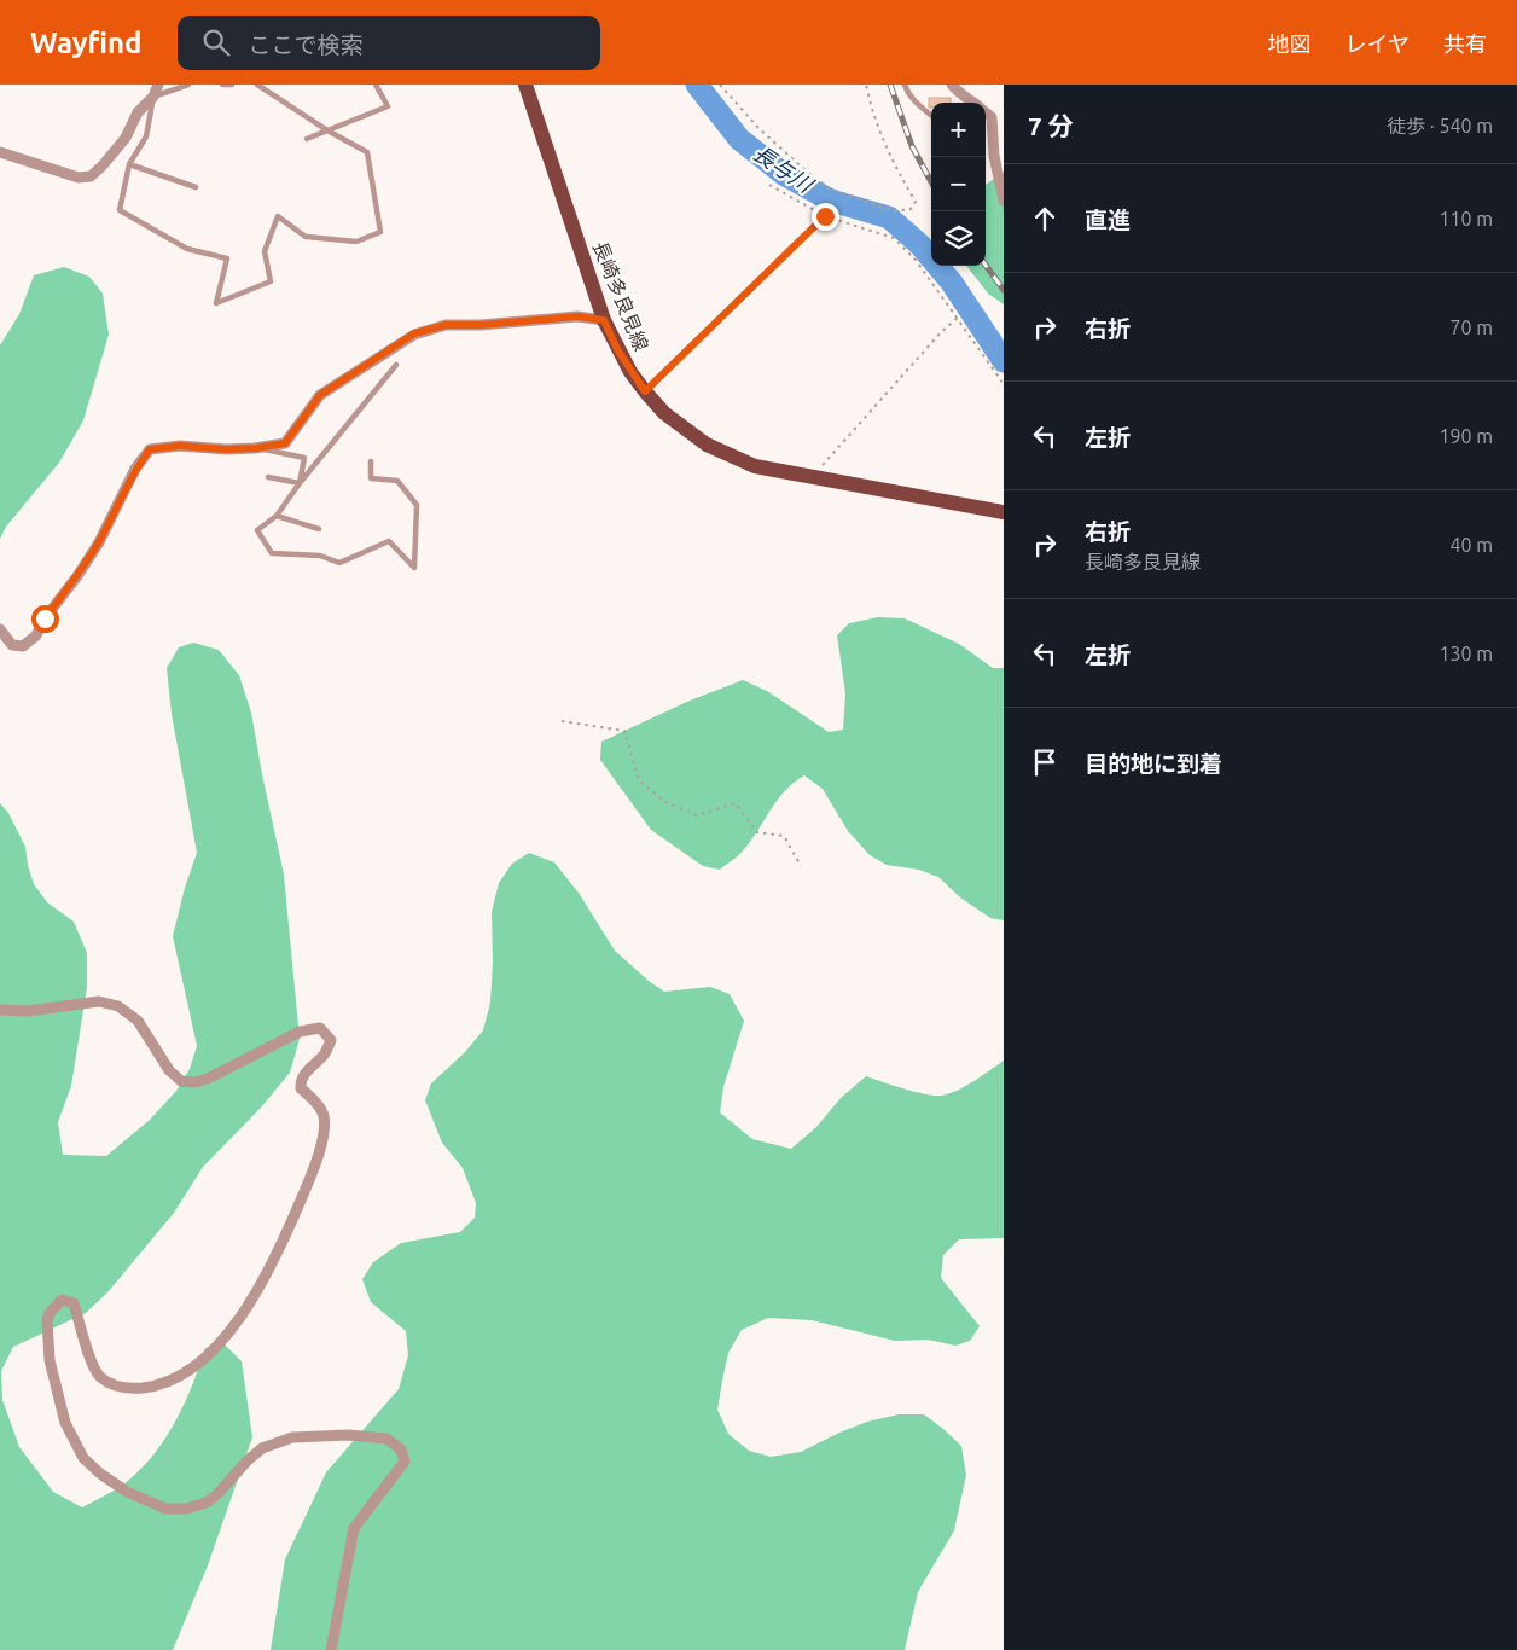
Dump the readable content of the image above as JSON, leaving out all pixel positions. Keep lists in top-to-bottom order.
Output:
{
  "streets": {
    "main road": ["長崎多良見線"]
  },
  "water": ["長与川"],
  "page": {
    "header": "Wayfind",
    "search": "ここで検索",
    "nav": ["地図", "レイヤ", "共有"],
    "heading": ["7 分", "徒歩 · 540 m"],
    "map_buttons": ["+", "−"],
    "list": [
      ["直進", "110 m"],
      ["右折", "70 m"],
      ["左折", "190 m"],
      ["右折", "長崎多良見線", "40 m"],
      ["左折", "130 m"],
      "目的地に到着"
    ]
  }
}
